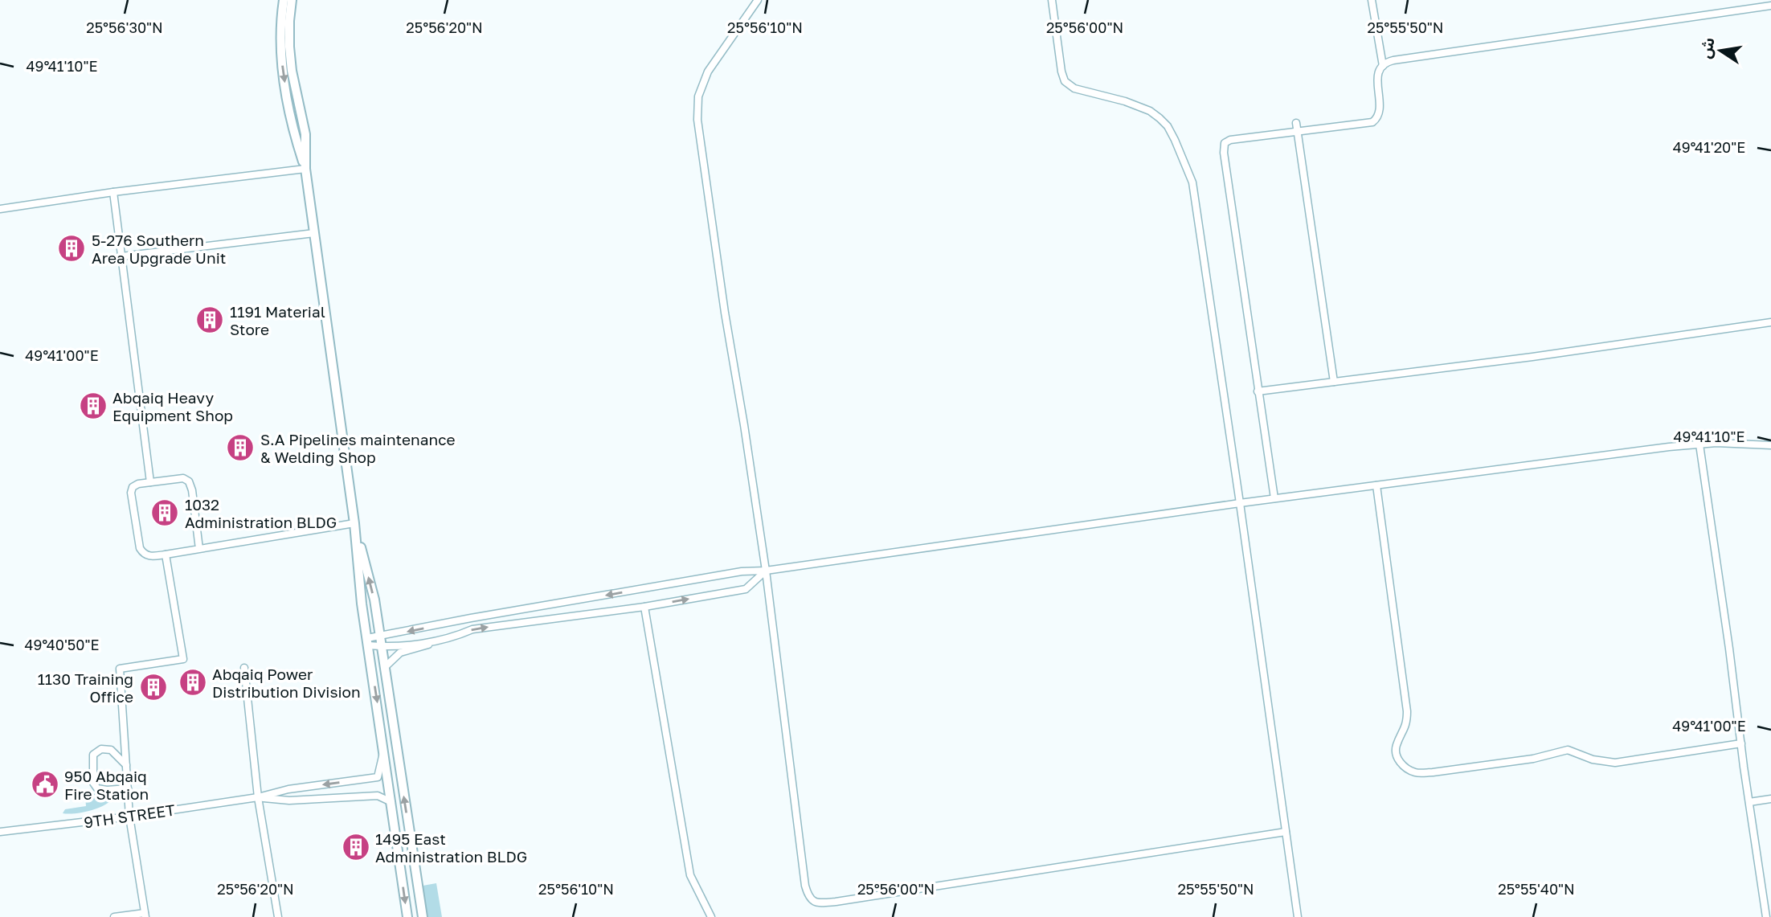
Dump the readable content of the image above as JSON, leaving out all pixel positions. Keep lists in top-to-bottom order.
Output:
{
  "streets": {
    "street": ["9TH STREET"]
  },
  "places": {
    "building": [
      "5-276 Southern Area Upgrade Unit",
      "1191 Material Store",
      "Abqaiq Heavy Equipment Shop",
      "S.A Pipelines maintenance & Welding Shop",
      "1032 Administration BLDG",
      "Abqaiq Power Distribution Division",
      "1130 Training Office",
      "1495 East Administration BLDG"
    ],
    "public building": ["950 Abqaiq Fire Station"]
  },
  "north": "left",
  "coordinates": [
    "25°56'30\"N",
    "25°56'20\"N",
    "25°56'10\"N",
    "25°56'00\"N",
    "25°55'50\"N",
    "49°41'10\"E",
    "49°41'20\"E",
    "49°41'00\"E",
    "49°40'50\"E",
    "25°55'40\"N"
  ]
}
